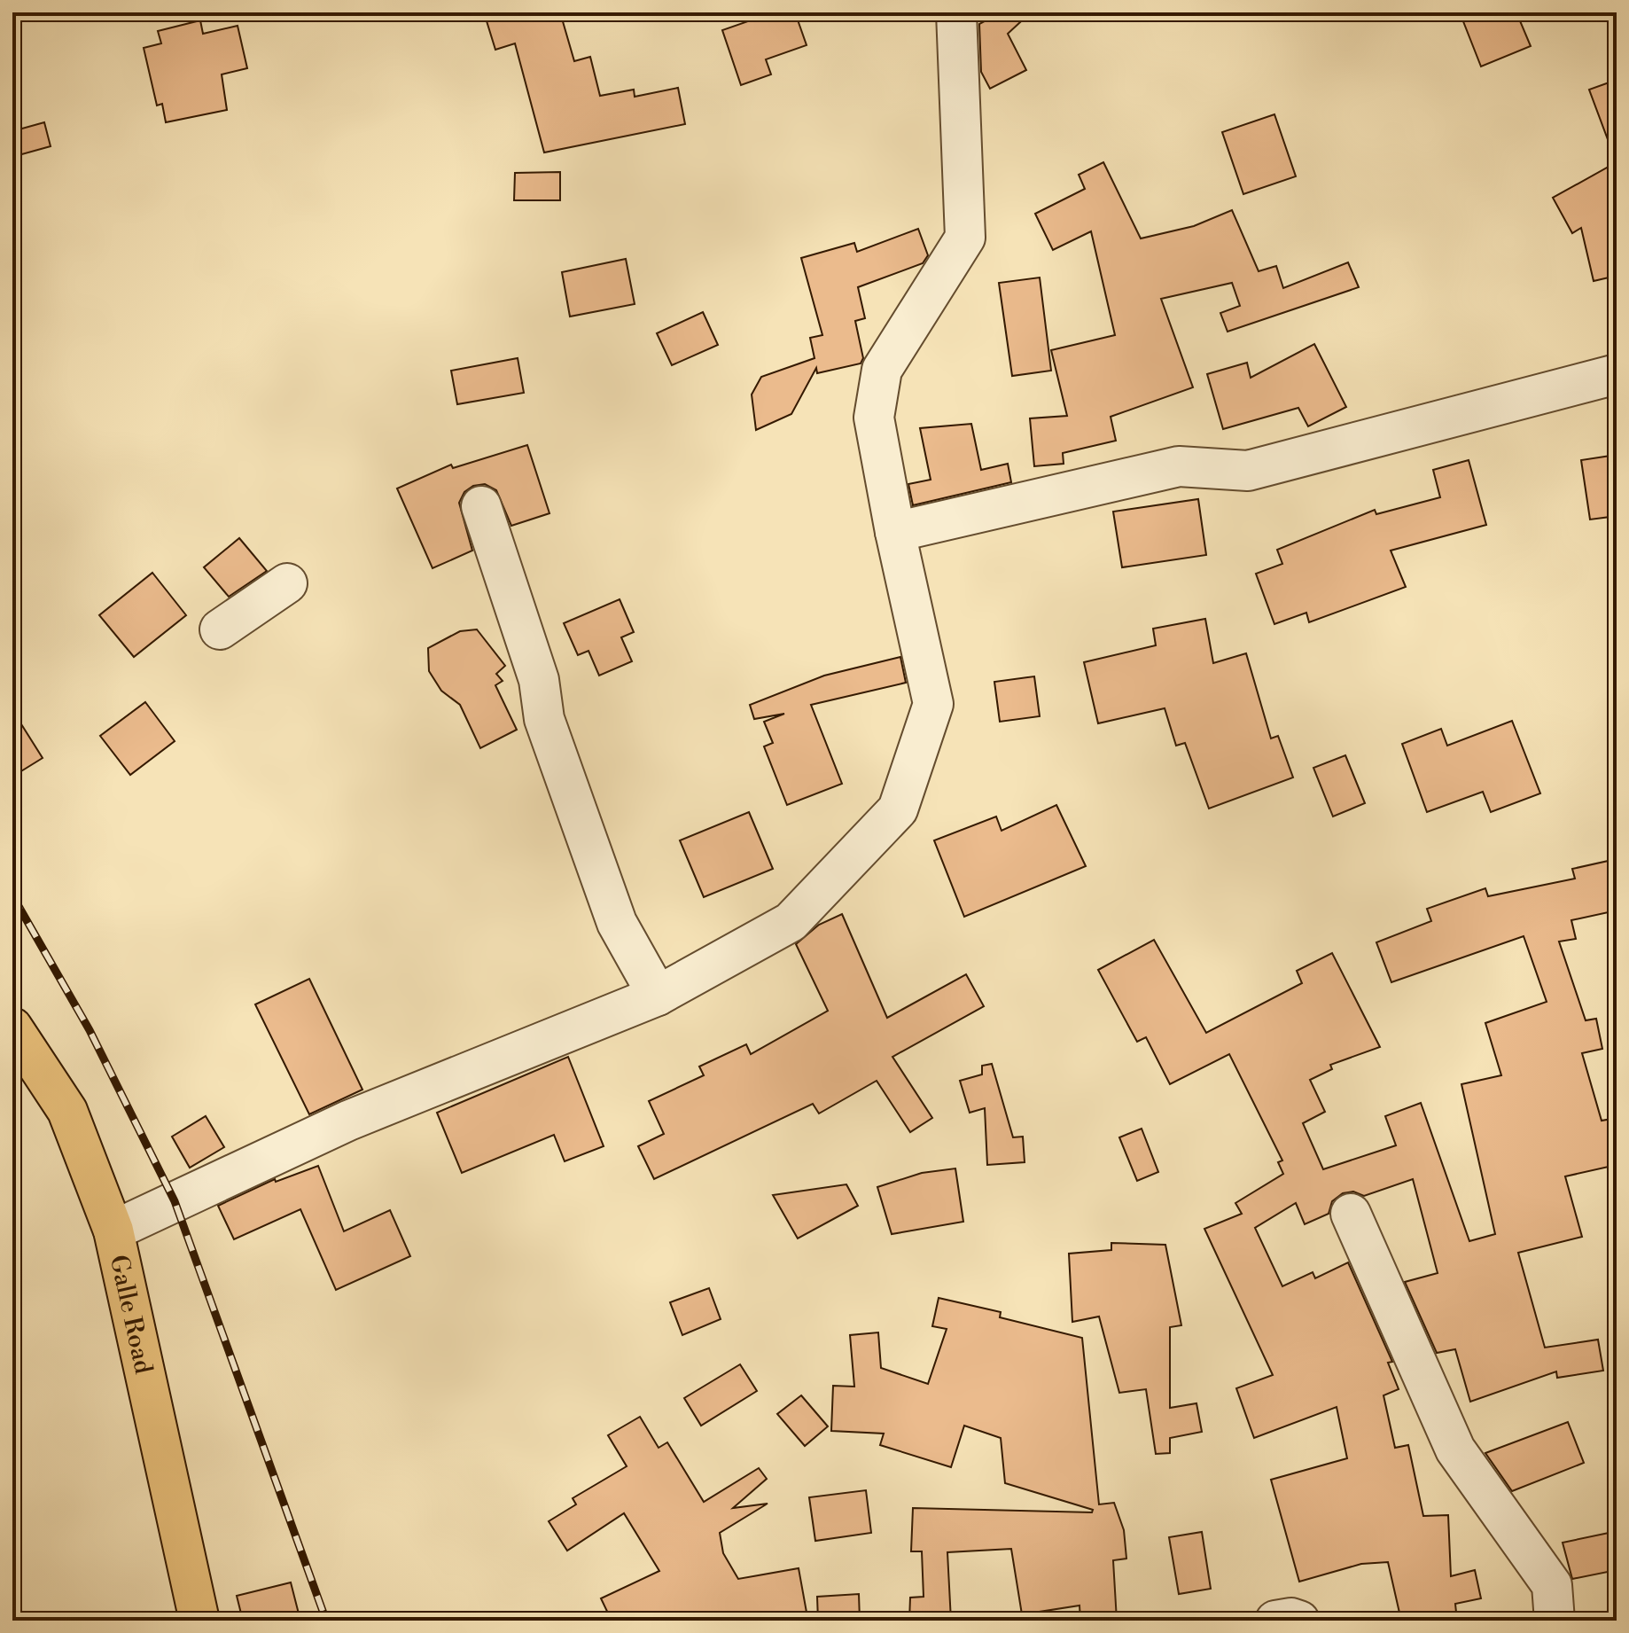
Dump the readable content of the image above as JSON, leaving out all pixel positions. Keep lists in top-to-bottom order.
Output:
{
  "streets": {
    "highway": ["Galle Road"]
  }
}
